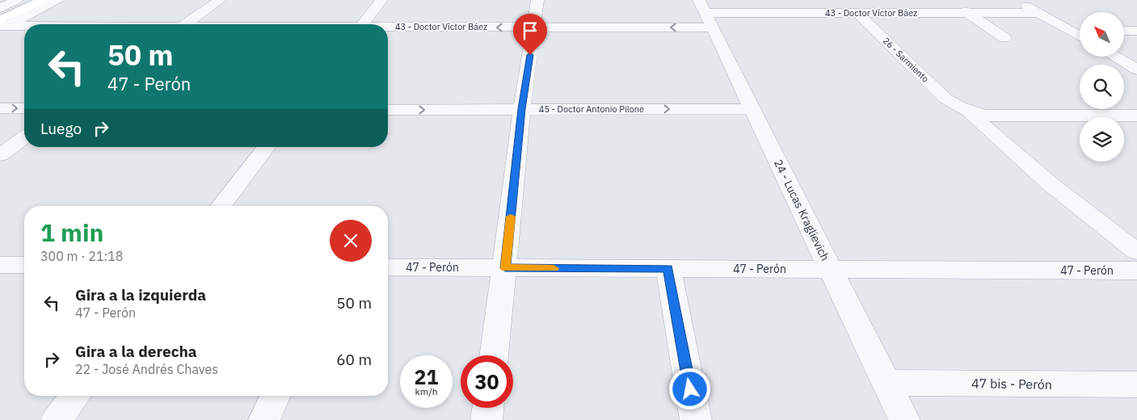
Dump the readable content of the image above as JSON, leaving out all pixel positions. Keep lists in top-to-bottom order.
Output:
{
  "streets": {
    "street": [
      "43 - Doctor Víctor Báez",
      "26 - Sarmiento",
      "45 - Doctor Antonio Pilone",
      "24 - Lucas Kraglievich",
      "47 - Perón",
      "47 bis - Perón"
    ]
  },
  "crossings": [
    ["43 - Doctor Víctor Báez", "26 - Sarmiento"],
    ["43 - Doctor Víctor Báez", "24 - Lucas Kraglievich"],
    ["45 - Doctor Antonio Pilone", "24 - Lucas Kraglievich"],
    ["24 - Lucas Kraglievich", "47 - Perón"],
    ["24 - Lucas Kraglievich", "47 bis - Perón"]
  ],
  "one_way": ["43 - Doctor Víctor Báez", "45 - Doctor Antonio Pilone"],
  "north": "top left",
  "page": {
    "turn": ["50 m", "47 - Perón"],
    "then": "Luego",
    "heading": ["1 min", "300 m · 21:18"],
    "list": [
      {
        "name": "Gira a la izquierda",
        "note": "47 - Perón",
        "value": "50 m"
      },
      {
        "name": "Gira a la derecha",
        "note": "22 - José Andrés Chaves",
        "value": "60 m"
      }
    ],
    "speed": "21 km/h",
    "limit": "30"
  }
}
